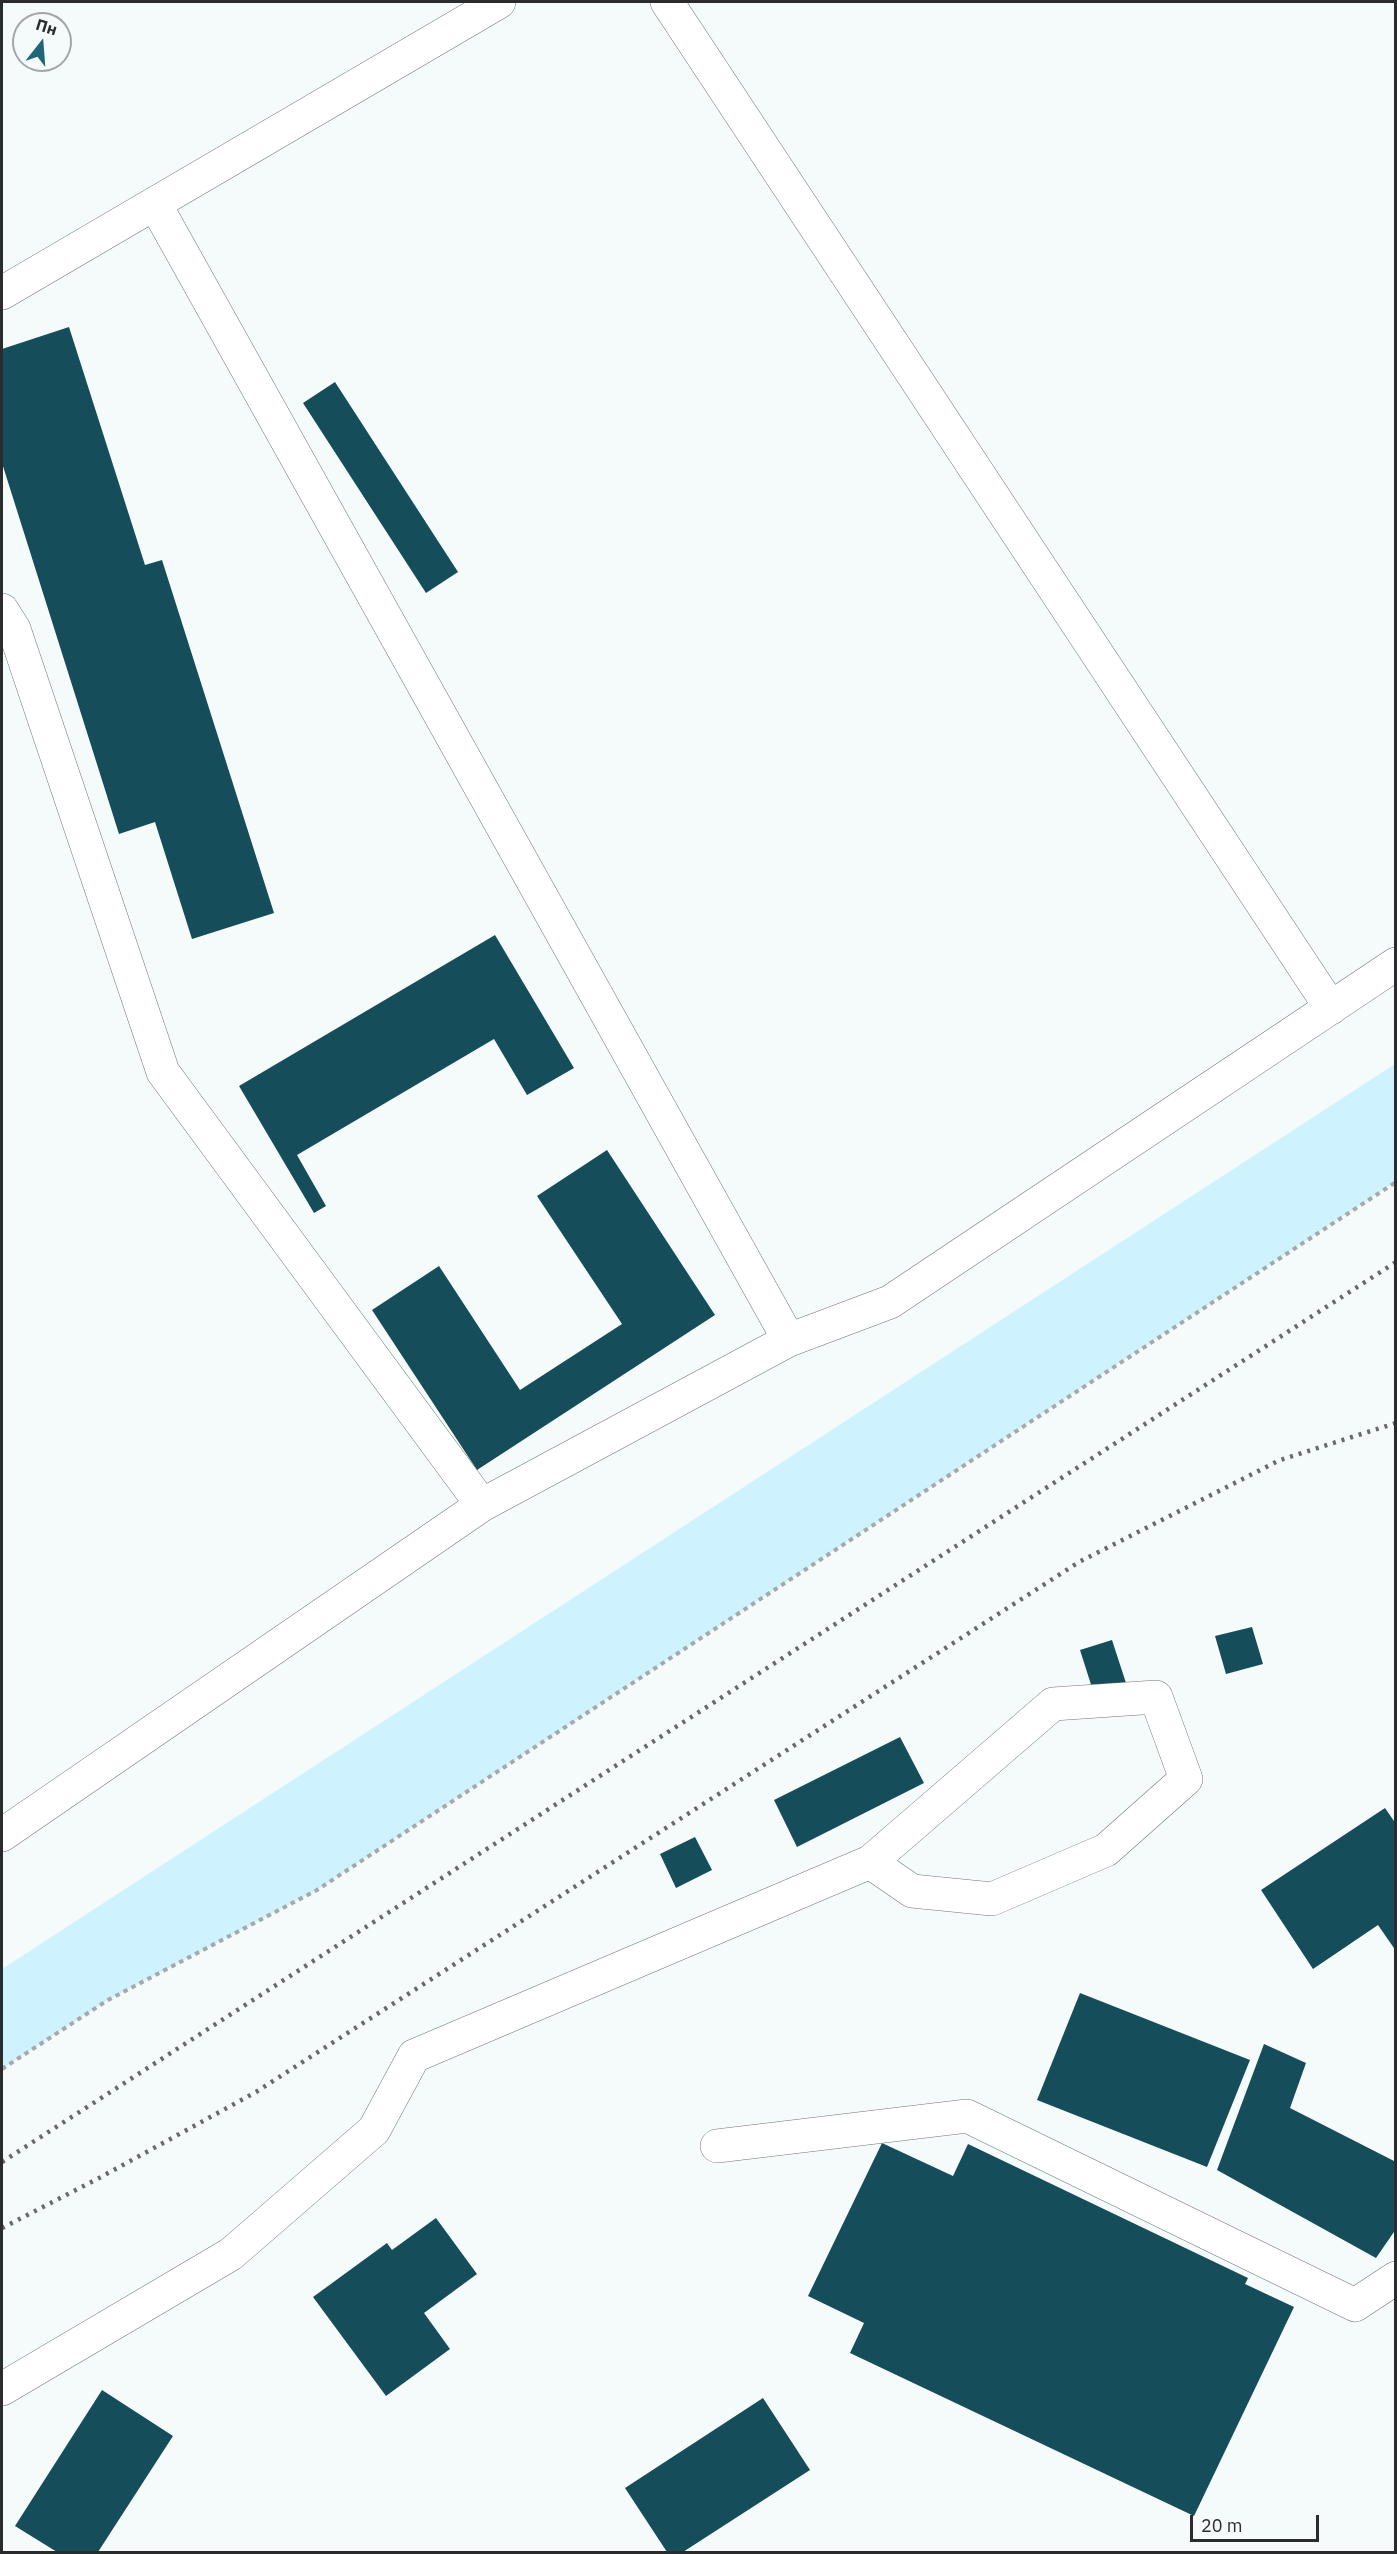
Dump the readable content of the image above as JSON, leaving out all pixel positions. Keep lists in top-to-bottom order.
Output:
{
  "scale_bar": "20 m",
  "north": "top"
}
